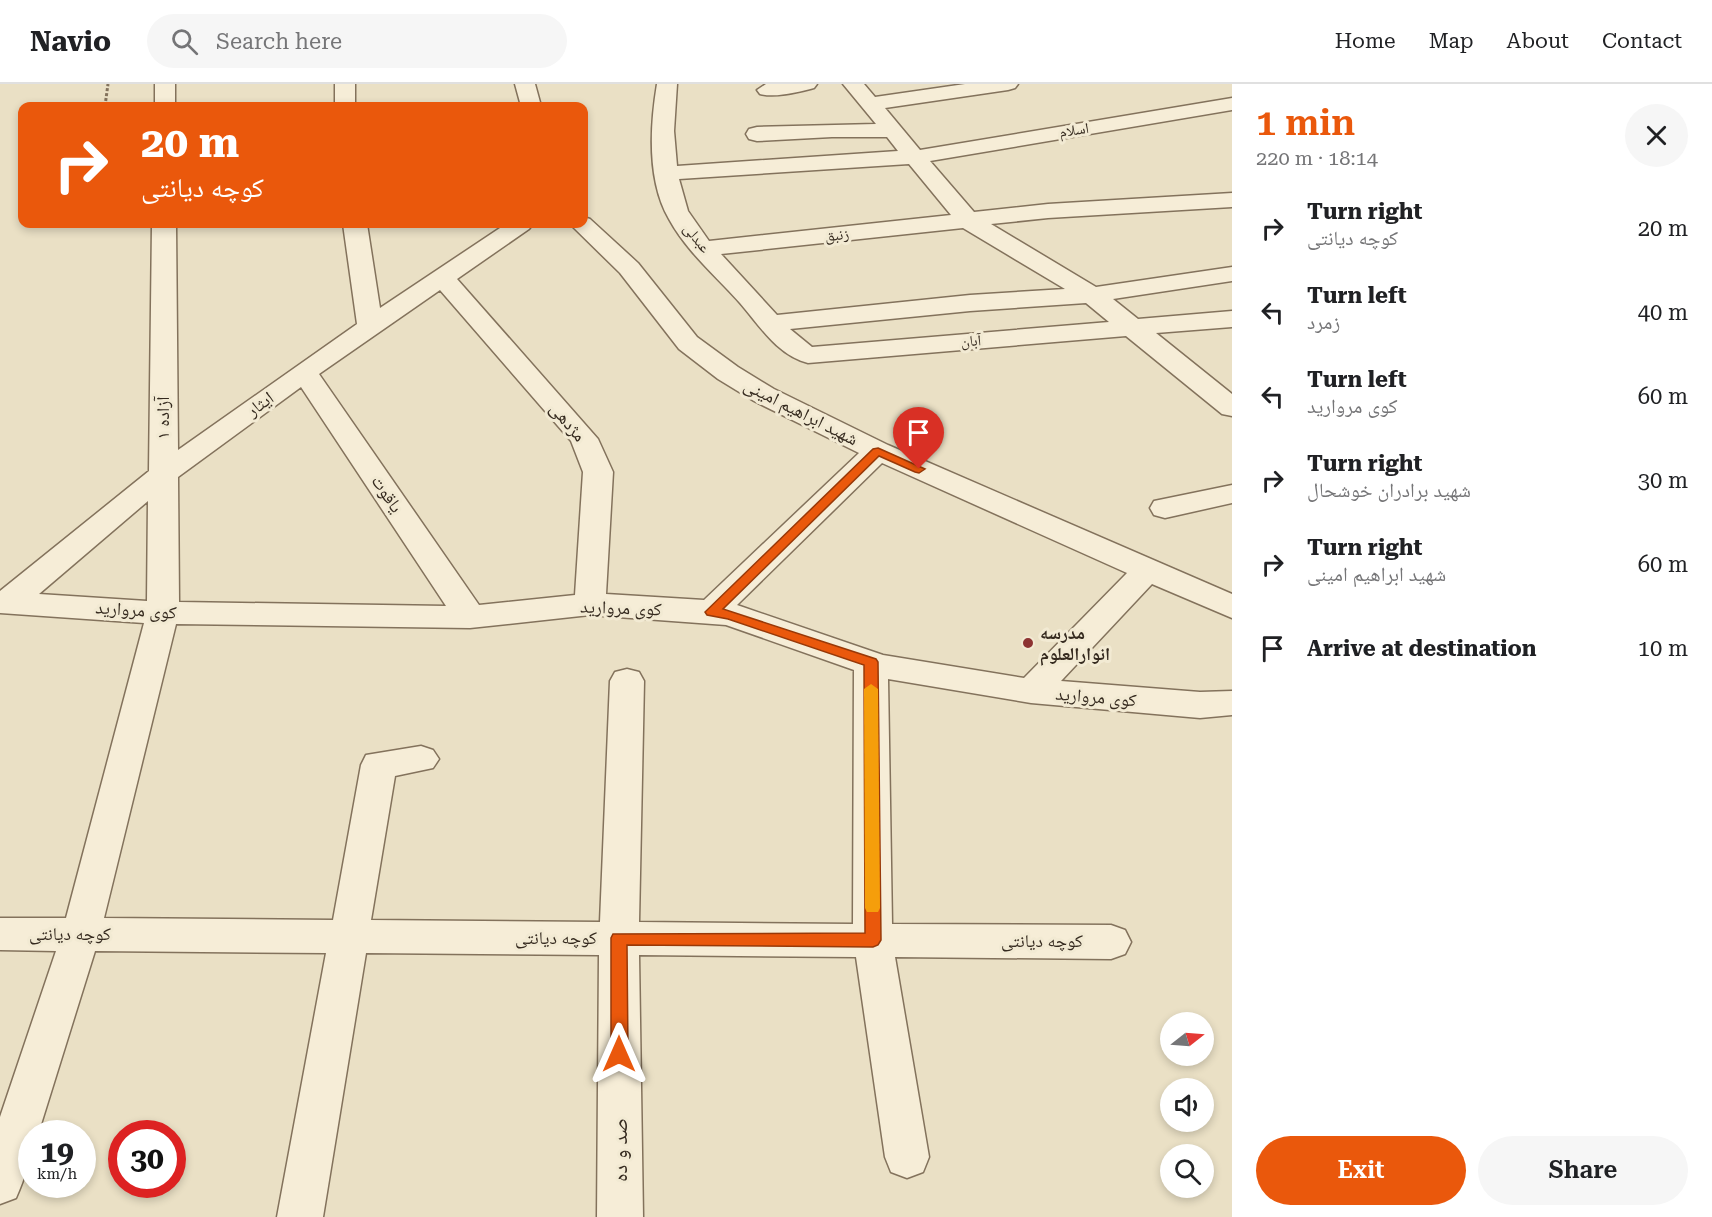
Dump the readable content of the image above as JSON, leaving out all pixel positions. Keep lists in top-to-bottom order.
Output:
{
  "streets": {
    "street": [
      "اسلام",
      "زنبق",
      "عبدلی",
      "آبان",
      "ایثار",
      "شهید ابراهیم امینی",
      "آزاده ۱",
      "مژدهی",
      "یاقوت",
      "کوی مروارید",
      "کوچه دیانتی",
      "صد و ده"
    ]
  },
  "crossings": [
    ["اسلام", "عبدلی"],
    ["زنبق", "عبدلی"],
    ["عبدلی", "آبان"],
    ["ایثار", "آزاده ۱"],
    ["ایثار", "مژدهی"],
    ["ایثار", "یاقوت"],
    ["ایثار", "کوی مروارید"],
    ["آزاده ۱", "کوی مروارید"],
    ["آزاده ۱", "کوچه دیانتی"],
    ["مژدهی", "کوی مروارید"],
    ["یاقوت", "کوی مروارید"],
    ["کوچه دیانتی", "صد و ده"]
  ],
  "places": ["مدرسه انوارالعلوم"],
  "north": "right",
  "page": {
    "header": "Navio",
    "search": "Search here",
    "nav": [
      "Home",
      "Map",
      "About",
      "Contact"
    ],
    "heading": ["1 min", "220 m · 18:14"],
    "turn": ["20 m", "کوچه دیانتی"],
    "list": [
      {
        "name": "Turn right",
        "note": "کوچه دیانتی",
        "value": "20 m"
      },
      {
        "name": "Turn left",
        "note": "زمرد",
        "value": "40 m"
      },
      {
        "name": "Turn left",
        "note": "کوی مروارید",
        "value": "60 m"
      },
      {
        "name": "Turn right",
        "note": "شهید برادران خوشحال",
        "value": "30 m"
      },
      {
        "name": "Turn right",
        "note": "شهید ابراهیم امینی",
        "value": "60 m"
      },
      {
        "name": "Arrive at destination",
        "value": "10 m"
      }
    ],
    "speed": "19 km/h",
    "limit": "30",
    "buttons": ["Exit", "Share"]
  }
}
